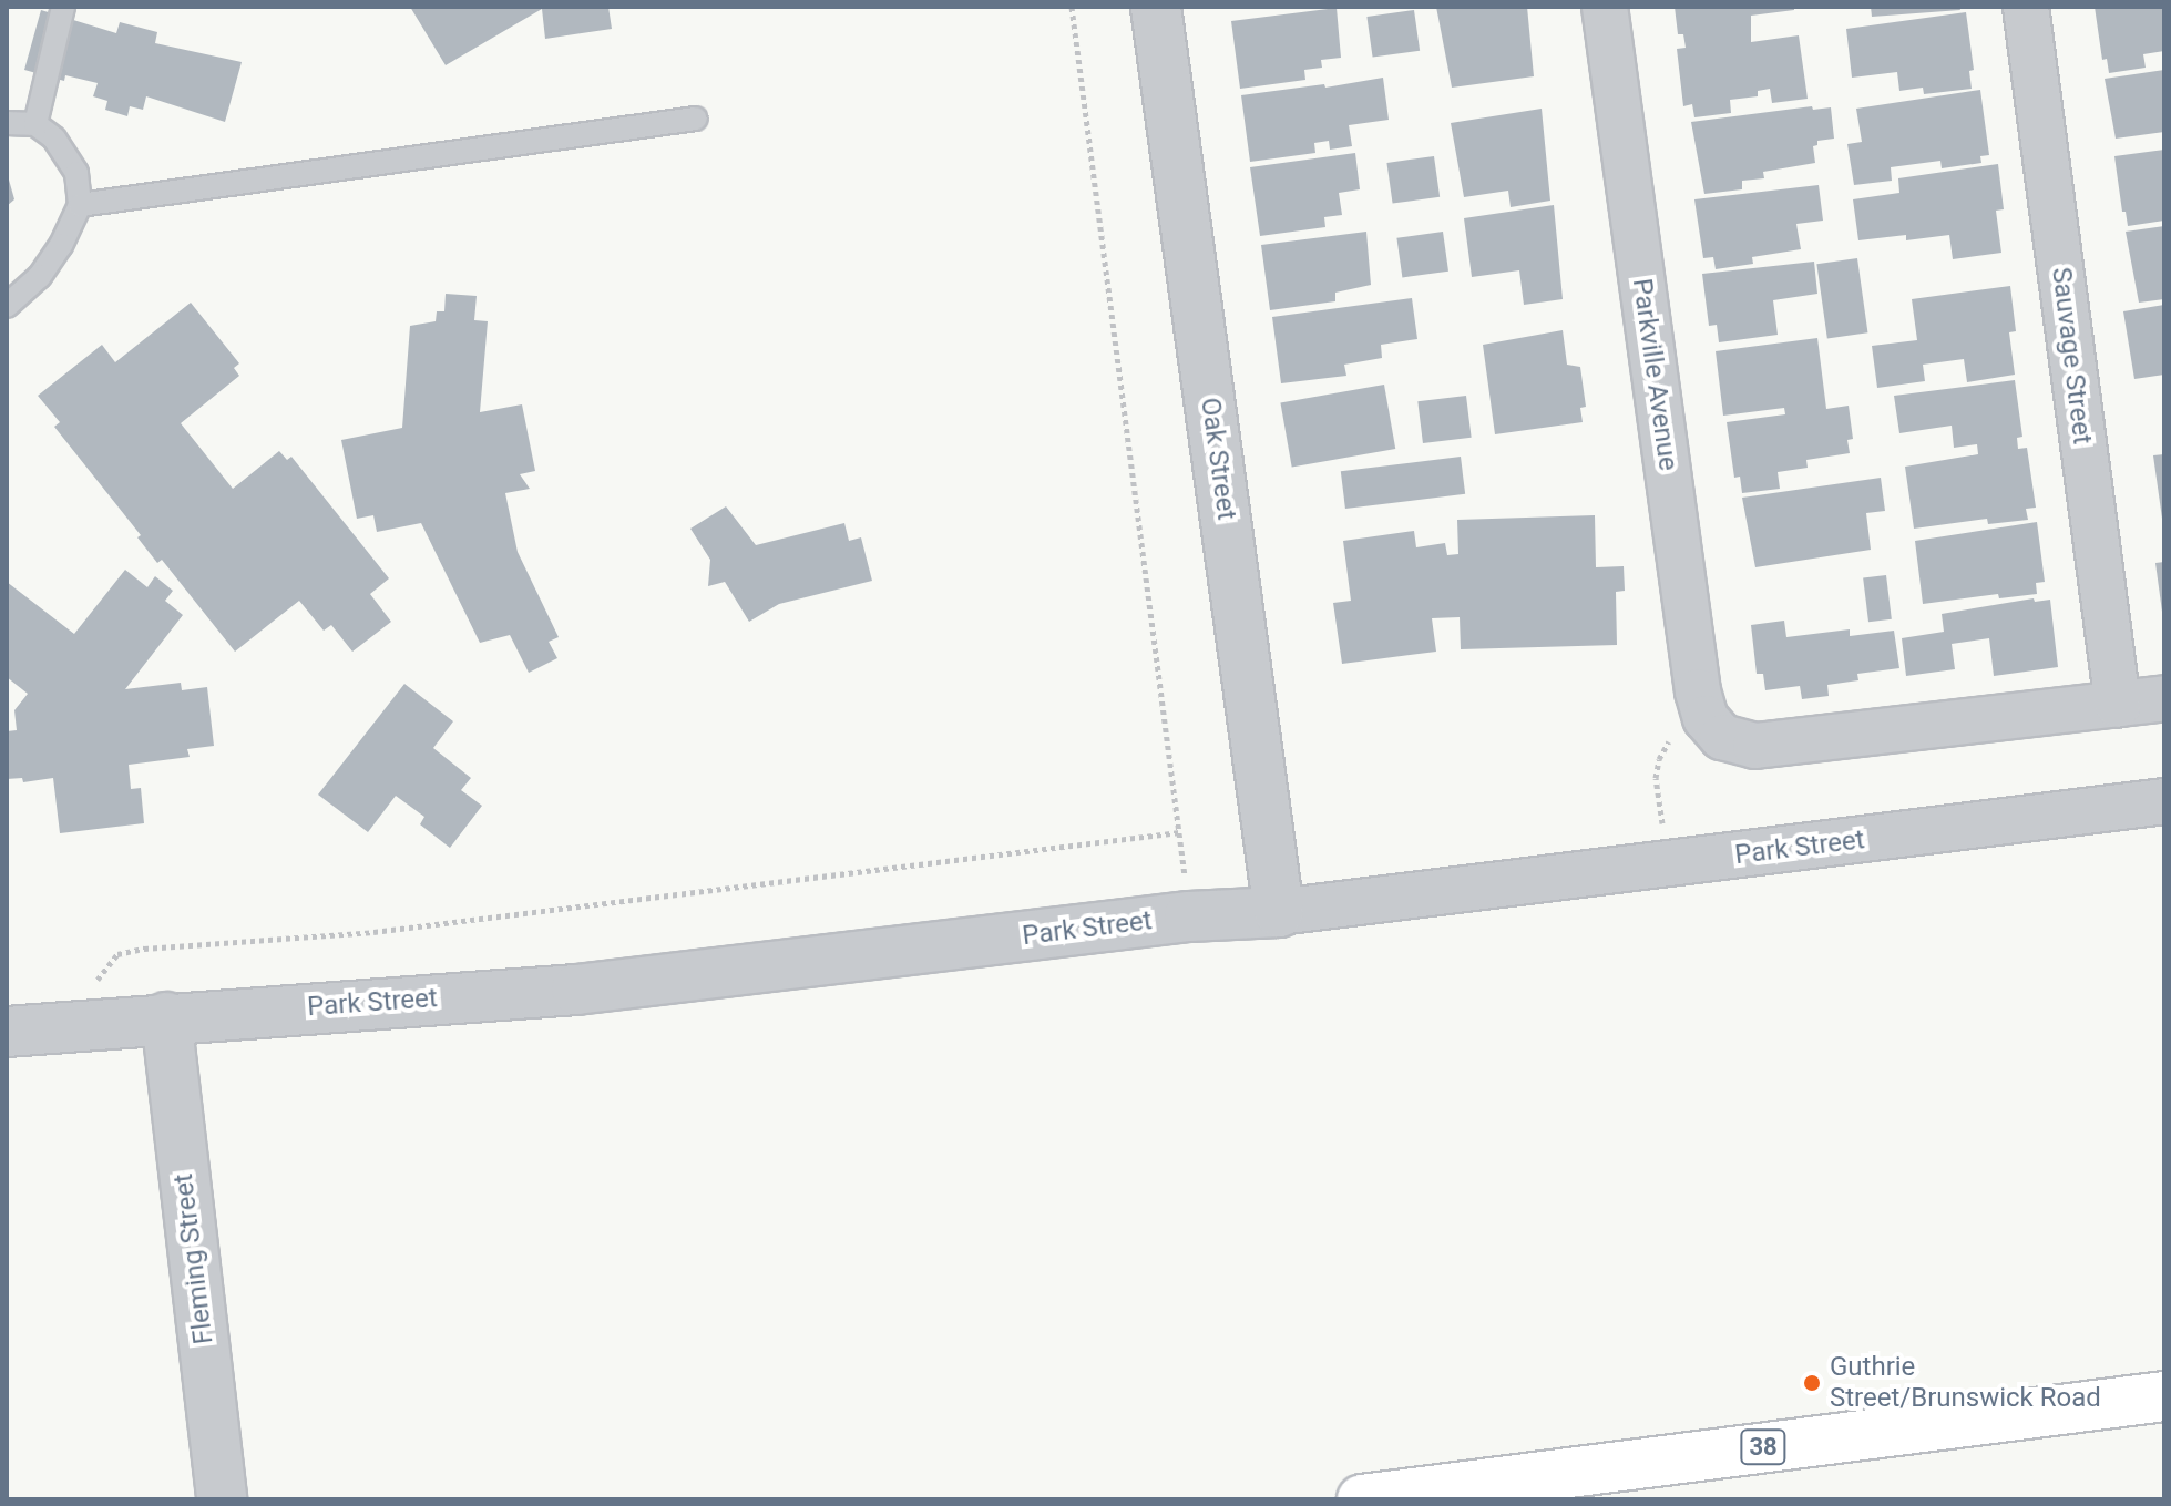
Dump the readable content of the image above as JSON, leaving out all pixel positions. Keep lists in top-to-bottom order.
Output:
{
  "streets": {
    "main road": ["38"],
    "street": [
      "Sauvage Street",
      "Parkville Avenue",
      "Oak Street",
      "Park Street",
      "Fleming Street"
    ]
  },
  "crossings": [
    ["Sauvage Street", "Parkville Avenue"],
    ["Oak Street", "Park Street"],
    ["Park Street", "Fleming Street"]
  ],
  "places": ["Guthrie Street/Brunswick Road"]
}
